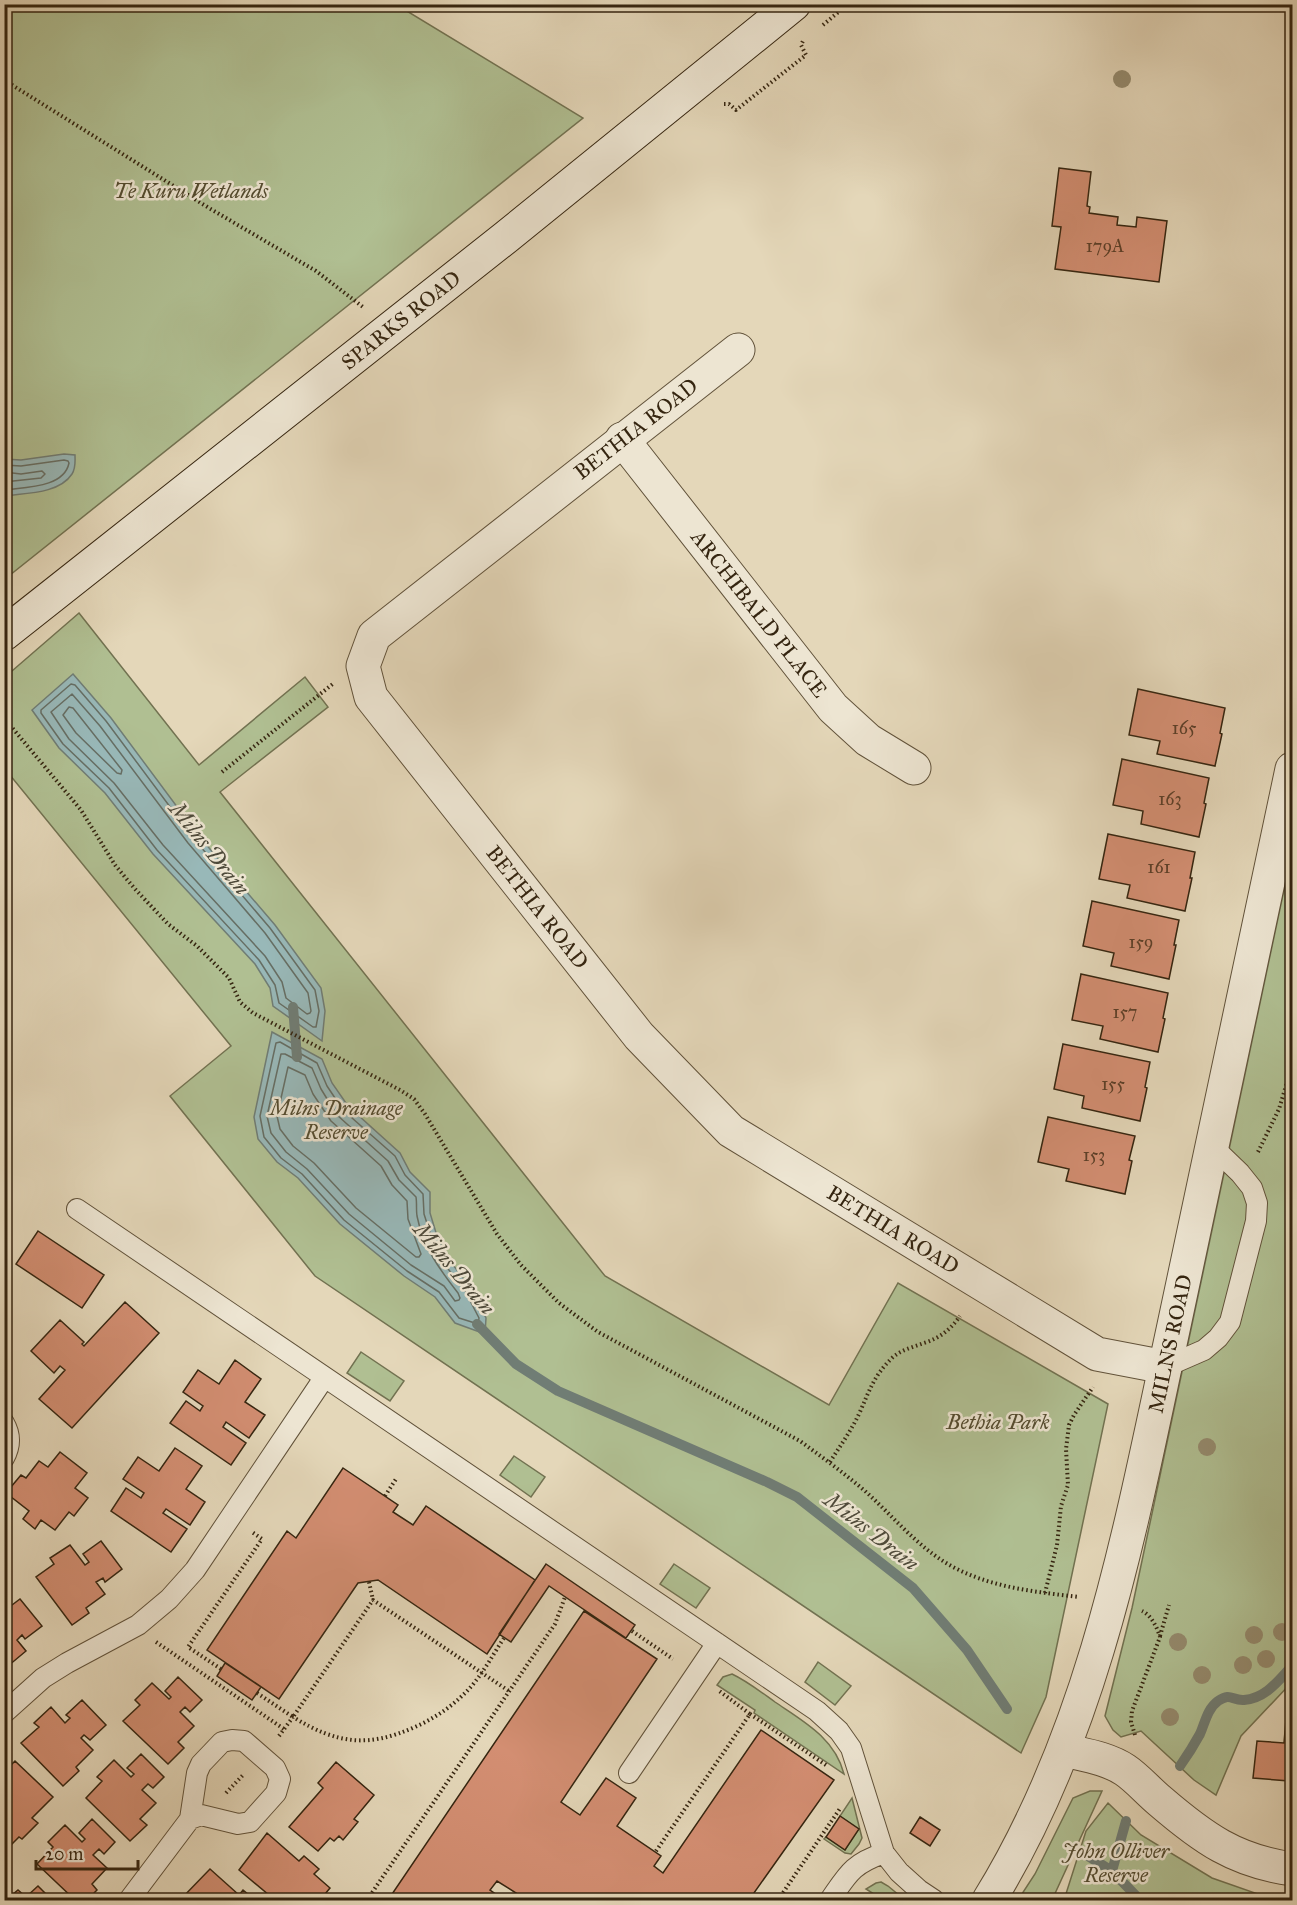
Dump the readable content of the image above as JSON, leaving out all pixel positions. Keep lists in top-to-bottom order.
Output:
{
  "streets": {
    "street": [
      "SPARKS ROAD",
      "BETHIA ROAD",
      "ARCHIBALD PLACE",
      "MILNS ROAD"
    ]
  },
  "crossings": [
    ["BETHIA ROAD", "ARCHIBALD PLACE"],
    ["BETHIA ROAD", "MILNS ROAD"]
  ],
  "water": ["Milns Drain"],
  "parks": [
    "Te Kuru Wetlands",
    "Milns Drainage Reserve",
    "Bethia Park",
    "John Olliver Reserve"
  ],
  "house_numbers": [
    "179A",
    "165",
    "163",
    "161",
    "159",
    "157",
    "155",
    "153"
  ],
  "scale_bar": "20 m"
}
